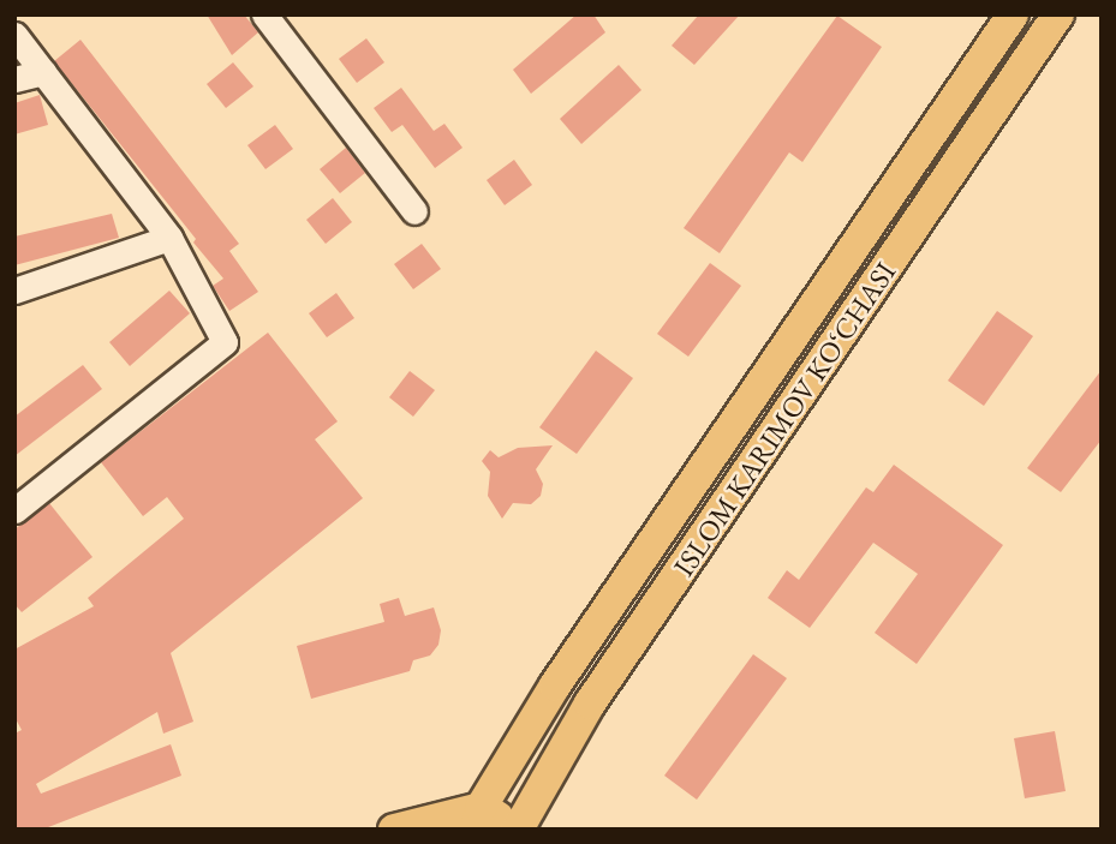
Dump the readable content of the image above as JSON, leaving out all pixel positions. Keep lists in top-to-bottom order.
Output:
{
  "streets": {
    "main road": ["ISLOM KARIMOV KO‘CHASI"]
  }
}
